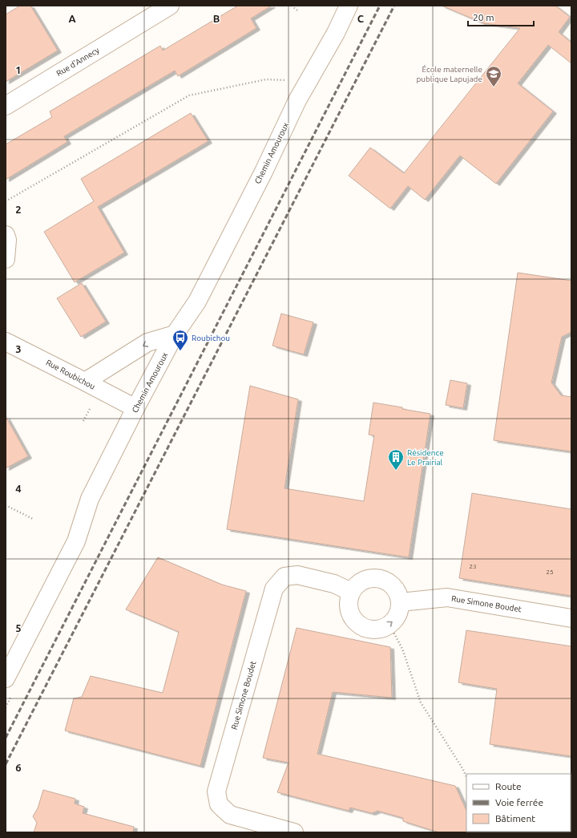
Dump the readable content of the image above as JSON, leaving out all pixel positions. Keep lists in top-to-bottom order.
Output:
{
  "streets": {
    "street": [
      "Rue d'Annecy",
      "Chemin Amouroux",
      "Rue Roubichou",
      "Rue Simone Boudet"
    ]
  },
  "crossings": [
    ["Chemin Amouroux", "Rue Roubichou"]
  ],
  "places": {
    "school or university": ["École maternelle publique Lapujade"],
    "bus stop": ["Roubichou"],
    "building": ["Résidence Le Prairial"]
  },
  "house_numbers": ["23", "25"],
  "legend": ["Route", "Voie ferrée", "Bâtiment"],
  "scale_bar": "20 m",
  "grid": {
    "columns": ["A", "B", "C"],
    "rows": [
      "1",
      "2",
      "3",
      "4",
      "5",
      "6"
    ]
  }
}
